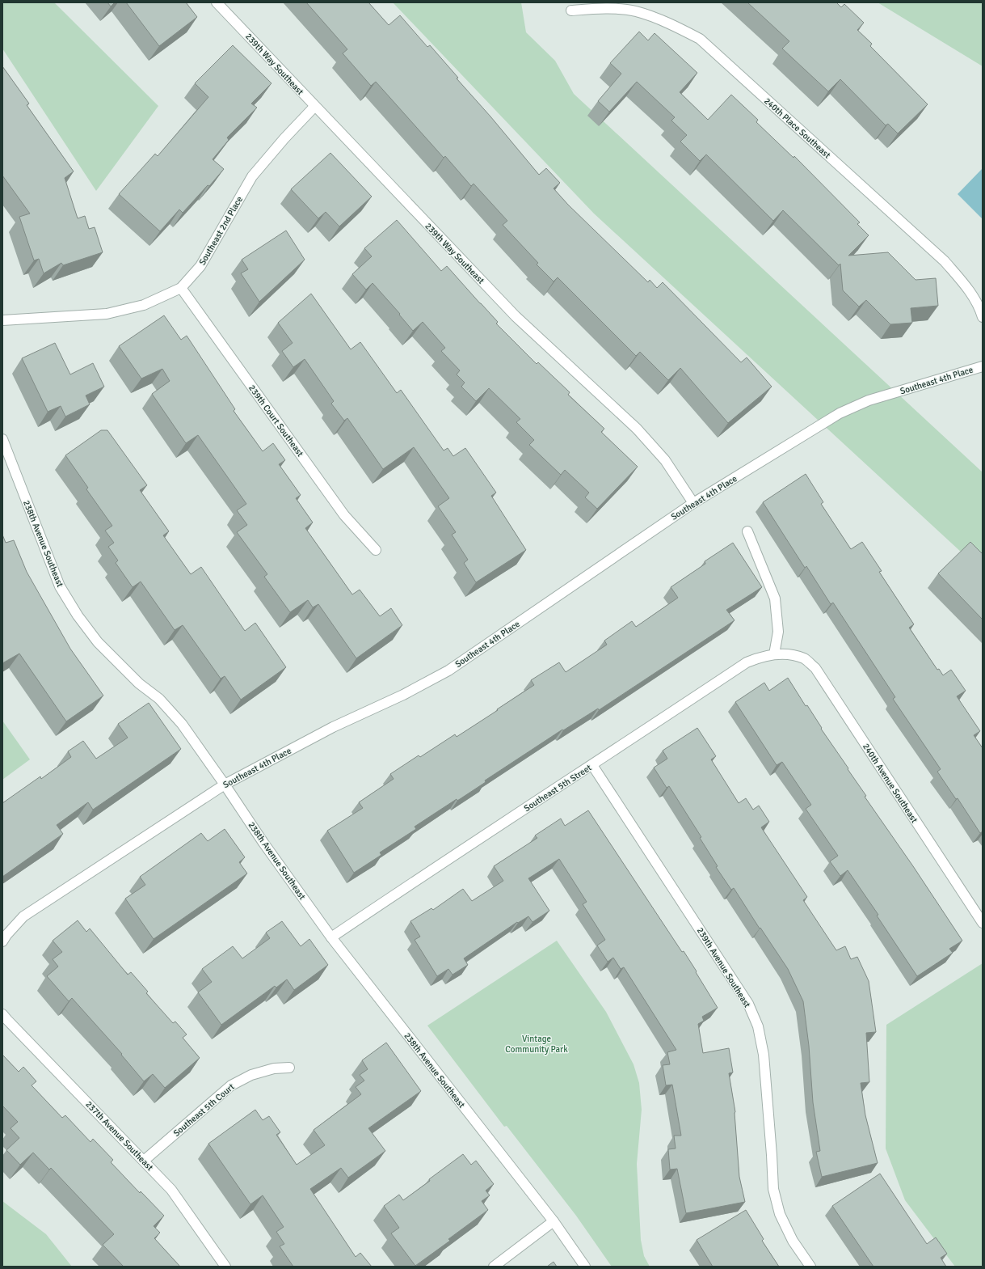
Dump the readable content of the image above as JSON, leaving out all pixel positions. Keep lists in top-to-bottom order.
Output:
{
  "streets": {
    "street": [
      "239th Way Southeast",
      "240th Place Southeast",
      "Southeast 2nd Place",
      "Southeast 4th Place",
      "239th Court Southeast",
      "238th Avenue Southeast",
      "240th Avenue Southeast",
      "Southeast 5th Street",
      "239th Avenue Southeast",
      "Southeast 5th Court",
      "237th Avenue Southeast"
    ]
  },
  "crossings": [
    ["239th Way Southeast", "Southeast 2nd Place"],
    ["239th Way Southeast", "Southeast 4th Place"],
    ["Southeast 2nd Place", "239th Court Southeast"],
    ["Southeast 4th Place", "238th Avenue Southeast"],
    ["238th Avenue Southeast", "Southeast 5th Street"],
    ["240th Avenue Southeast", "Southeast 5th Street"],
    ["Southeast 5th Street", "239th Avenue Southeast"],
    ["Southeast 5th Court", "237th Avenue Southeast"]
  ],
  "parks": ["Vintage Community Park"]
}
